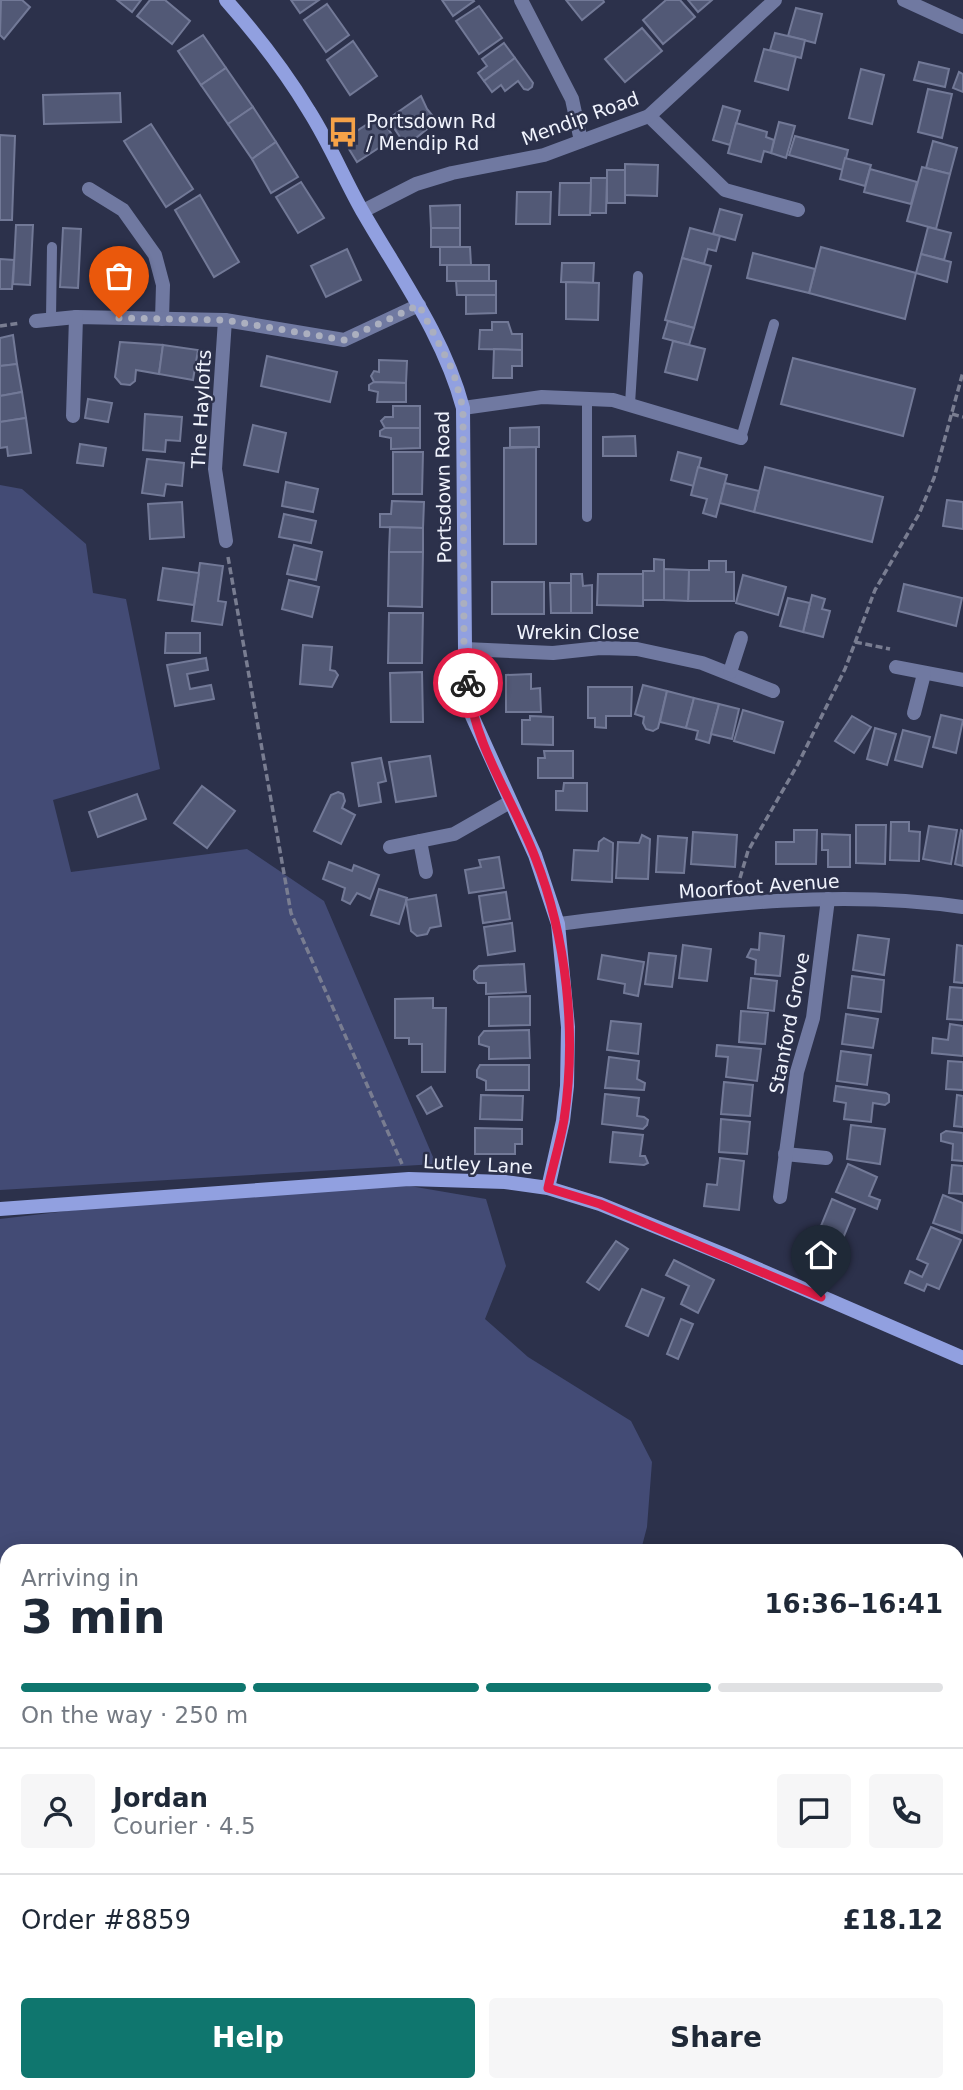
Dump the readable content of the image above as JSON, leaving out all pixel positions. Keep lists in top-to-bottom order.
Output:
{
  "streets": {
    "street": [
      "Mendip Road",
      "The Haylofts",
      "Portsdown Road",
      "Wrekin Close",
      "Moorfoot Avenue",
      "Stanford Grove",
      "Lutley Lane"
    ]
  },
  "crossings": [
    ["Mendip Road", "Portsdown Road"],
    ["Portsdown Road", "Wrekin Close"],
    ["Portsdown Road", "Moorfoot Avenue"],
    ["Portsdown Road", "Lutley Lane"],
    ["Moorfoot Avenue", "Stanford Grove"]
  ],
  "places": {
    "bus stop": ["Portsdown Rd / Mendip Rd"]
  },
  "page": {
    "heading": ["3 min", "Arriving in", "16:36–16:41"],
    "panel": [
      "Jordan",
      "Courier · 4.5",
      "Order #8859",
      "£18.12"
    ],
    "bar": "On the way · 250 m",
    "buttons": ["Help", "Share"]
  }
}
